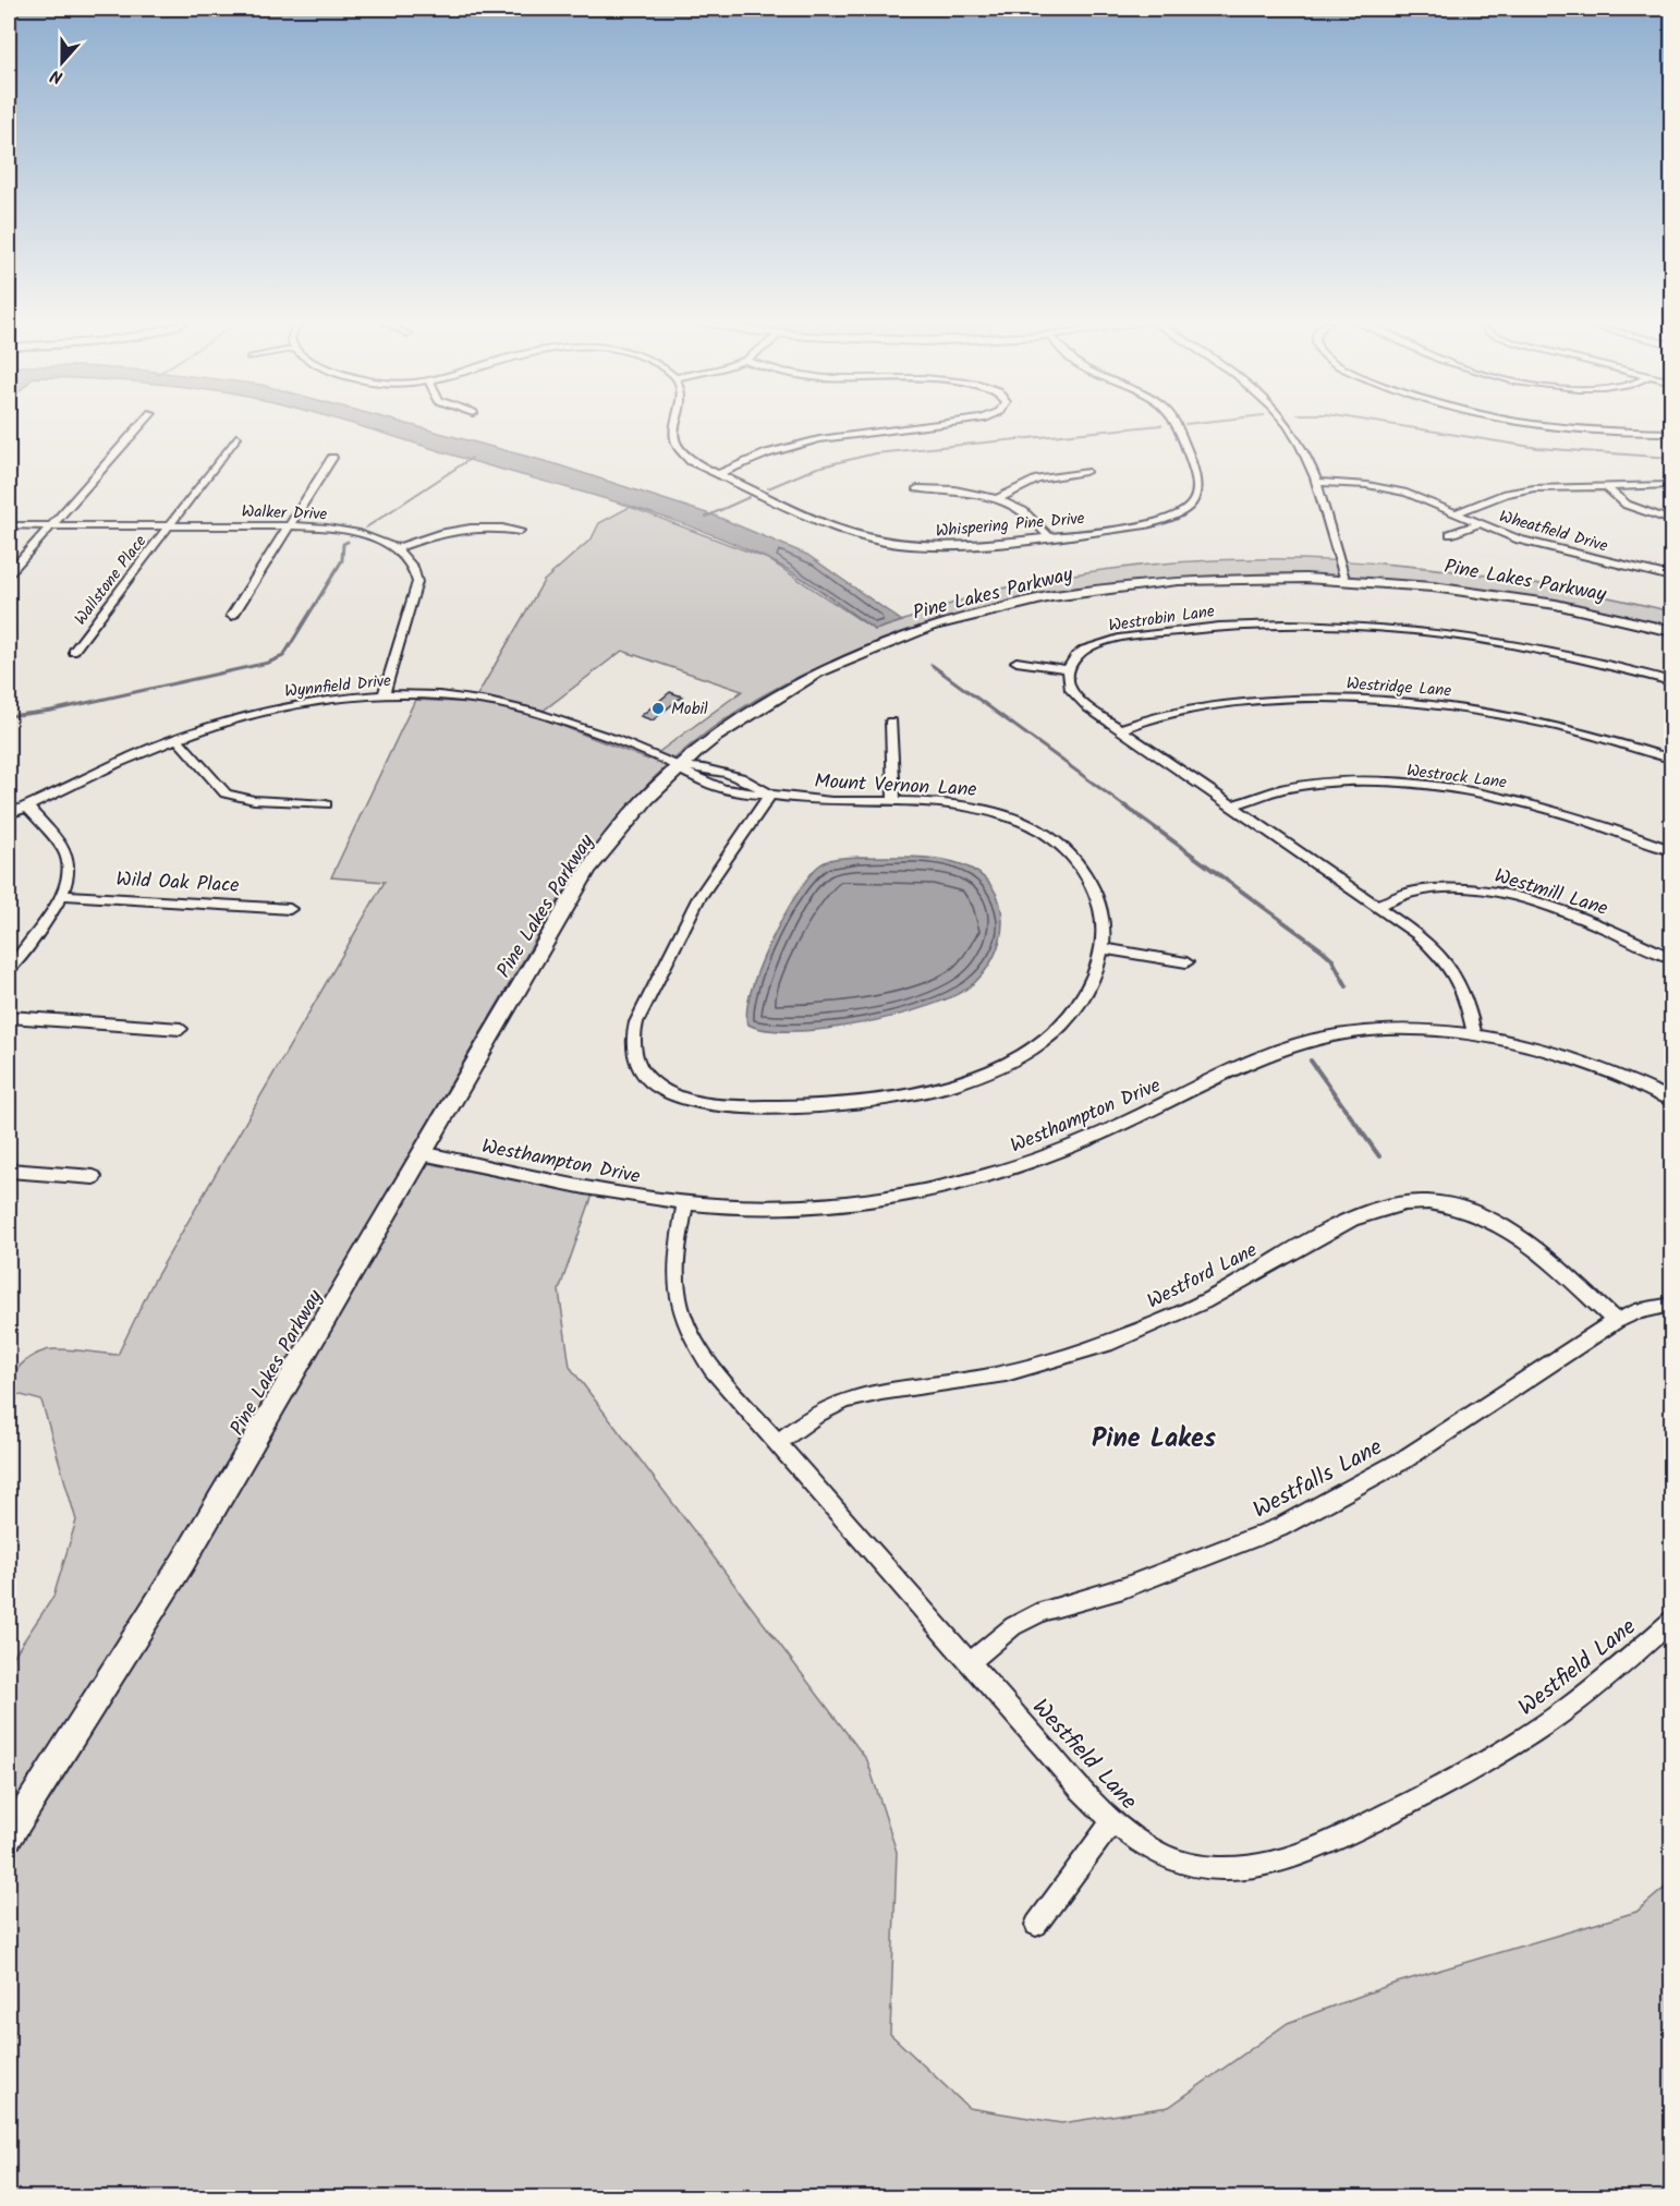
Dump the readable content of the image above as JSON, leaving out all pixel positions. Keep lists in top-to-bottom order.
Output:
{
  "streets": {
    "street": [
      "Walker Drive",
      "Whispering Pine Drive",
      "Wheatfield Drive",
      "Wallstone Place",
      "Pine Lakes Parkway",
      "Westrobin Lane",
      "Wynnfield Drive",
      "Westridge Lane",
      "Westrock Lane",
      "Mount Vernon Lane",
      "Wild Oak Place",
      "Westmill Lane",
      "Westhampton Drive",
      "Westford Lane",
      "Westfalls Lane",
      "Westfield Lane"
    ]
  },
  "crossings": [
    ["Walker Drive", "Wallstone Place"],
    ["Walker Drive", "Wynnfield Drive"],
    ["Pine Lakes Parkway", "Wynnfield Drive"],
    ["Pine Lakes Parkway", "Mount Vernon Lane"],
    ["Pine Lakes Parkway", "Westhampton Drive"],
    ["Wynnfield Drive", "Mount Vernon Lane"],
    ["Westhampton Drive", "Westfield Lane"],
    ["Westford Lane", "Westfalls Lane"],
    ["Westford Lane", "Westfield Lane"],
    ["Westfalls Lane", "Westfield Lane"]
  ],
  "districts": ["Pine Lakes"],
  "places": ["Mobil"],
  "north": "bottom"
}
